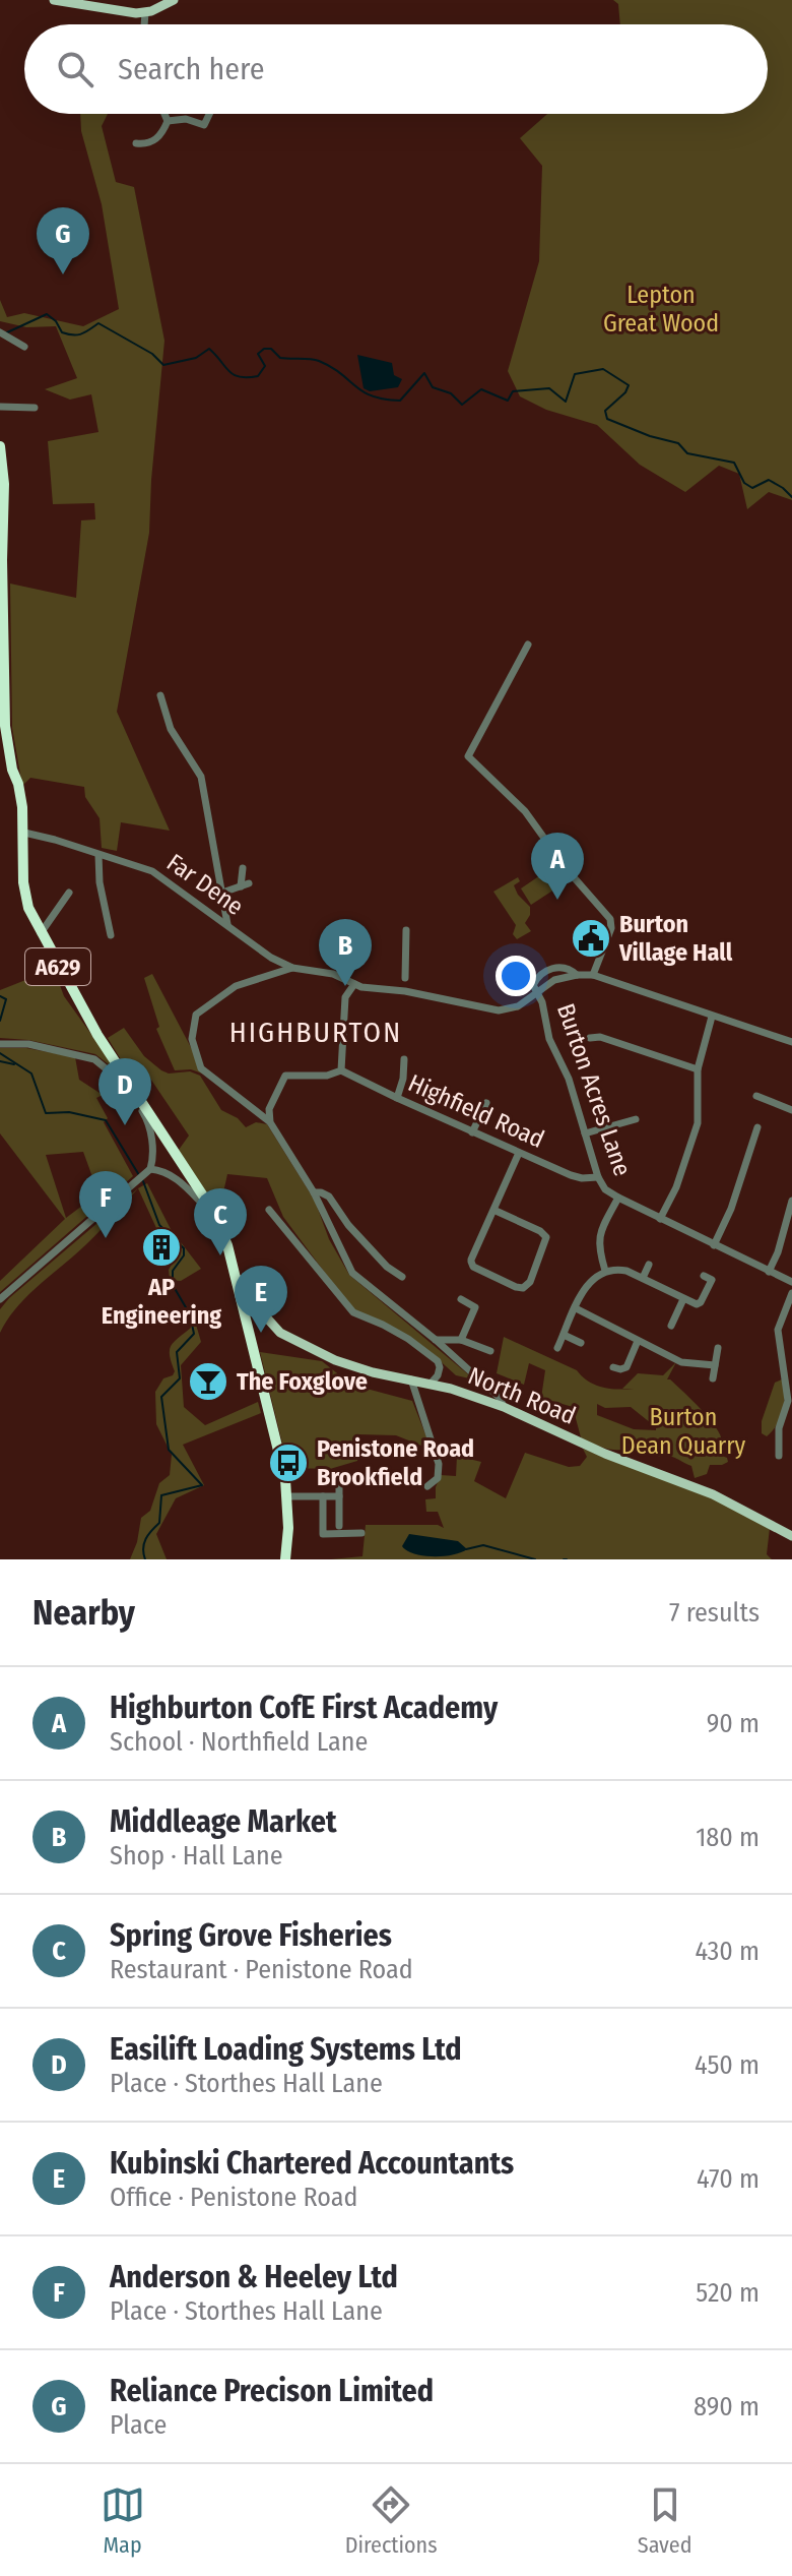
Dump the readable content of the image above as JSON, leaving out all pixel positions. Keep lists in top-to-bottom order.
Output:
{
  "streets": {
    "highway": ["A629"],
    "main road": ["North Road"],
    "street": ["Far Dene", "Burton Acres Lane", "Highfield Road"]
  },
  "crossings": [
    ["Far Dene", "A629"],
    ["Far Dene", "Burton Acres Lane"],
    ["Burton Acres Lane", "Highfield Road"]
  ],
  "districts": ["HIGHBURTON"],
  "parks": ["Lepton Great Wood", "Burton Dean Quarry"],
  "places": {
    "public building": ["Burton Village Hall"],
    "building": ["AP Engineering"],
    "bar": ["The Foxglove"],
    "bus stop": ["Penistone Road Brookfield"]
  },
  "page": {
    "search": "Search here",
    "pins": [
      "G",
      "A",
      "B",
      "D",
      "F",
      "C",
      "E"
    ],
    "heading": ["Nearby", "7 results"],
    "list": [
      {
        "mark": "A",
        "name": "Highburton CofE First Academy",
        "note": "School · Northfield Lane",
        "value": "90 m"
      },
      {
        "mark": "B",
        "name": "Middleage Market",
        "note": "Shop · Hall Lane",
        "value": "180 m"
      },
      {
        "mark": "C",
        "name": "Spring Grove Fisheries",
        "note": "Restaurant · Penistone Road",
        "value": "430 m"
      },
      {
        "mark": "D",
        "name": "Easilift Loading Systems Ltd",
        "note": "Place · Storthes Hall Lane",
        "value": "450 m"
      },
      {
        "mark": "E",
        "name": "Kubinski Chartered Accountants",
        "note": "Office · Penistone Road",
        "value": "470 m"
      },
      {
        "mark": "F",
        "name": "Anderson & Heeley Ltd",
        "note": "Place · Storthes Hall Lane",
        "value": "520 m"
      },
      {
        "mark": "G",
        "name": "Reliance Precison Limited",
        "note": "Place",
        "value": "890 m"
      }
    ],
    "nav": ["Map", "Directions", "Saved"]
  }
}
